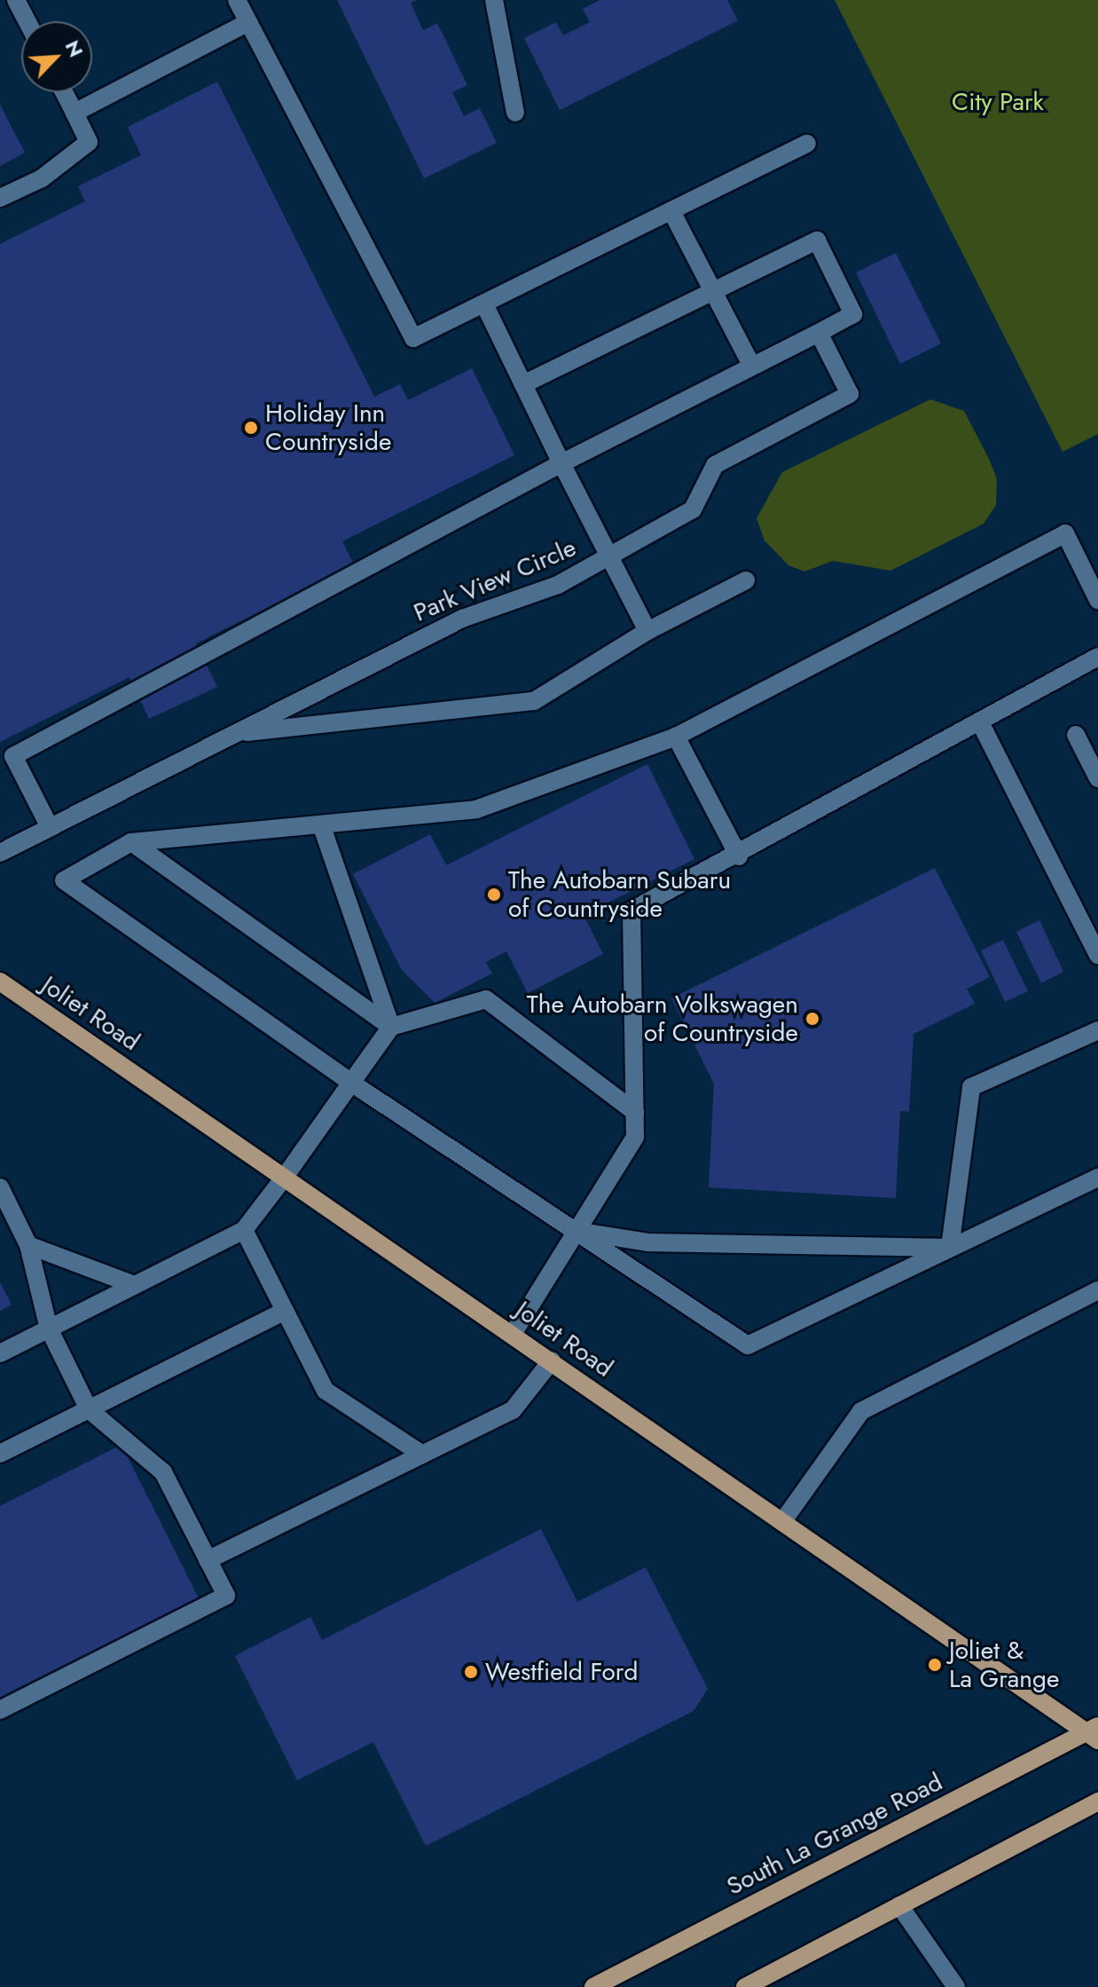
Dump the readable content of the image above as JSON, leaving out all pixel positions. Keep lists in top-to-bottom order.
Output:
{
  "streets": {
    "main road": ["Joliet Road", "South La Grange Road"],
    "lane": ["Park View Circle"]
  },
  "crossings": [
    ["Joliet Road", "South La Grange Road"]
  ],
  "parks": ["City Park"],
  "places": [
    "Holiday Inn Countryside",
    "The Autobarn Subaru of Countryside",
    "The Autobarn Volkswagen of Countryside",
    "Joliet & La Grange",
    "Westfield Ford"
  ],
  "north": "top right"
}
